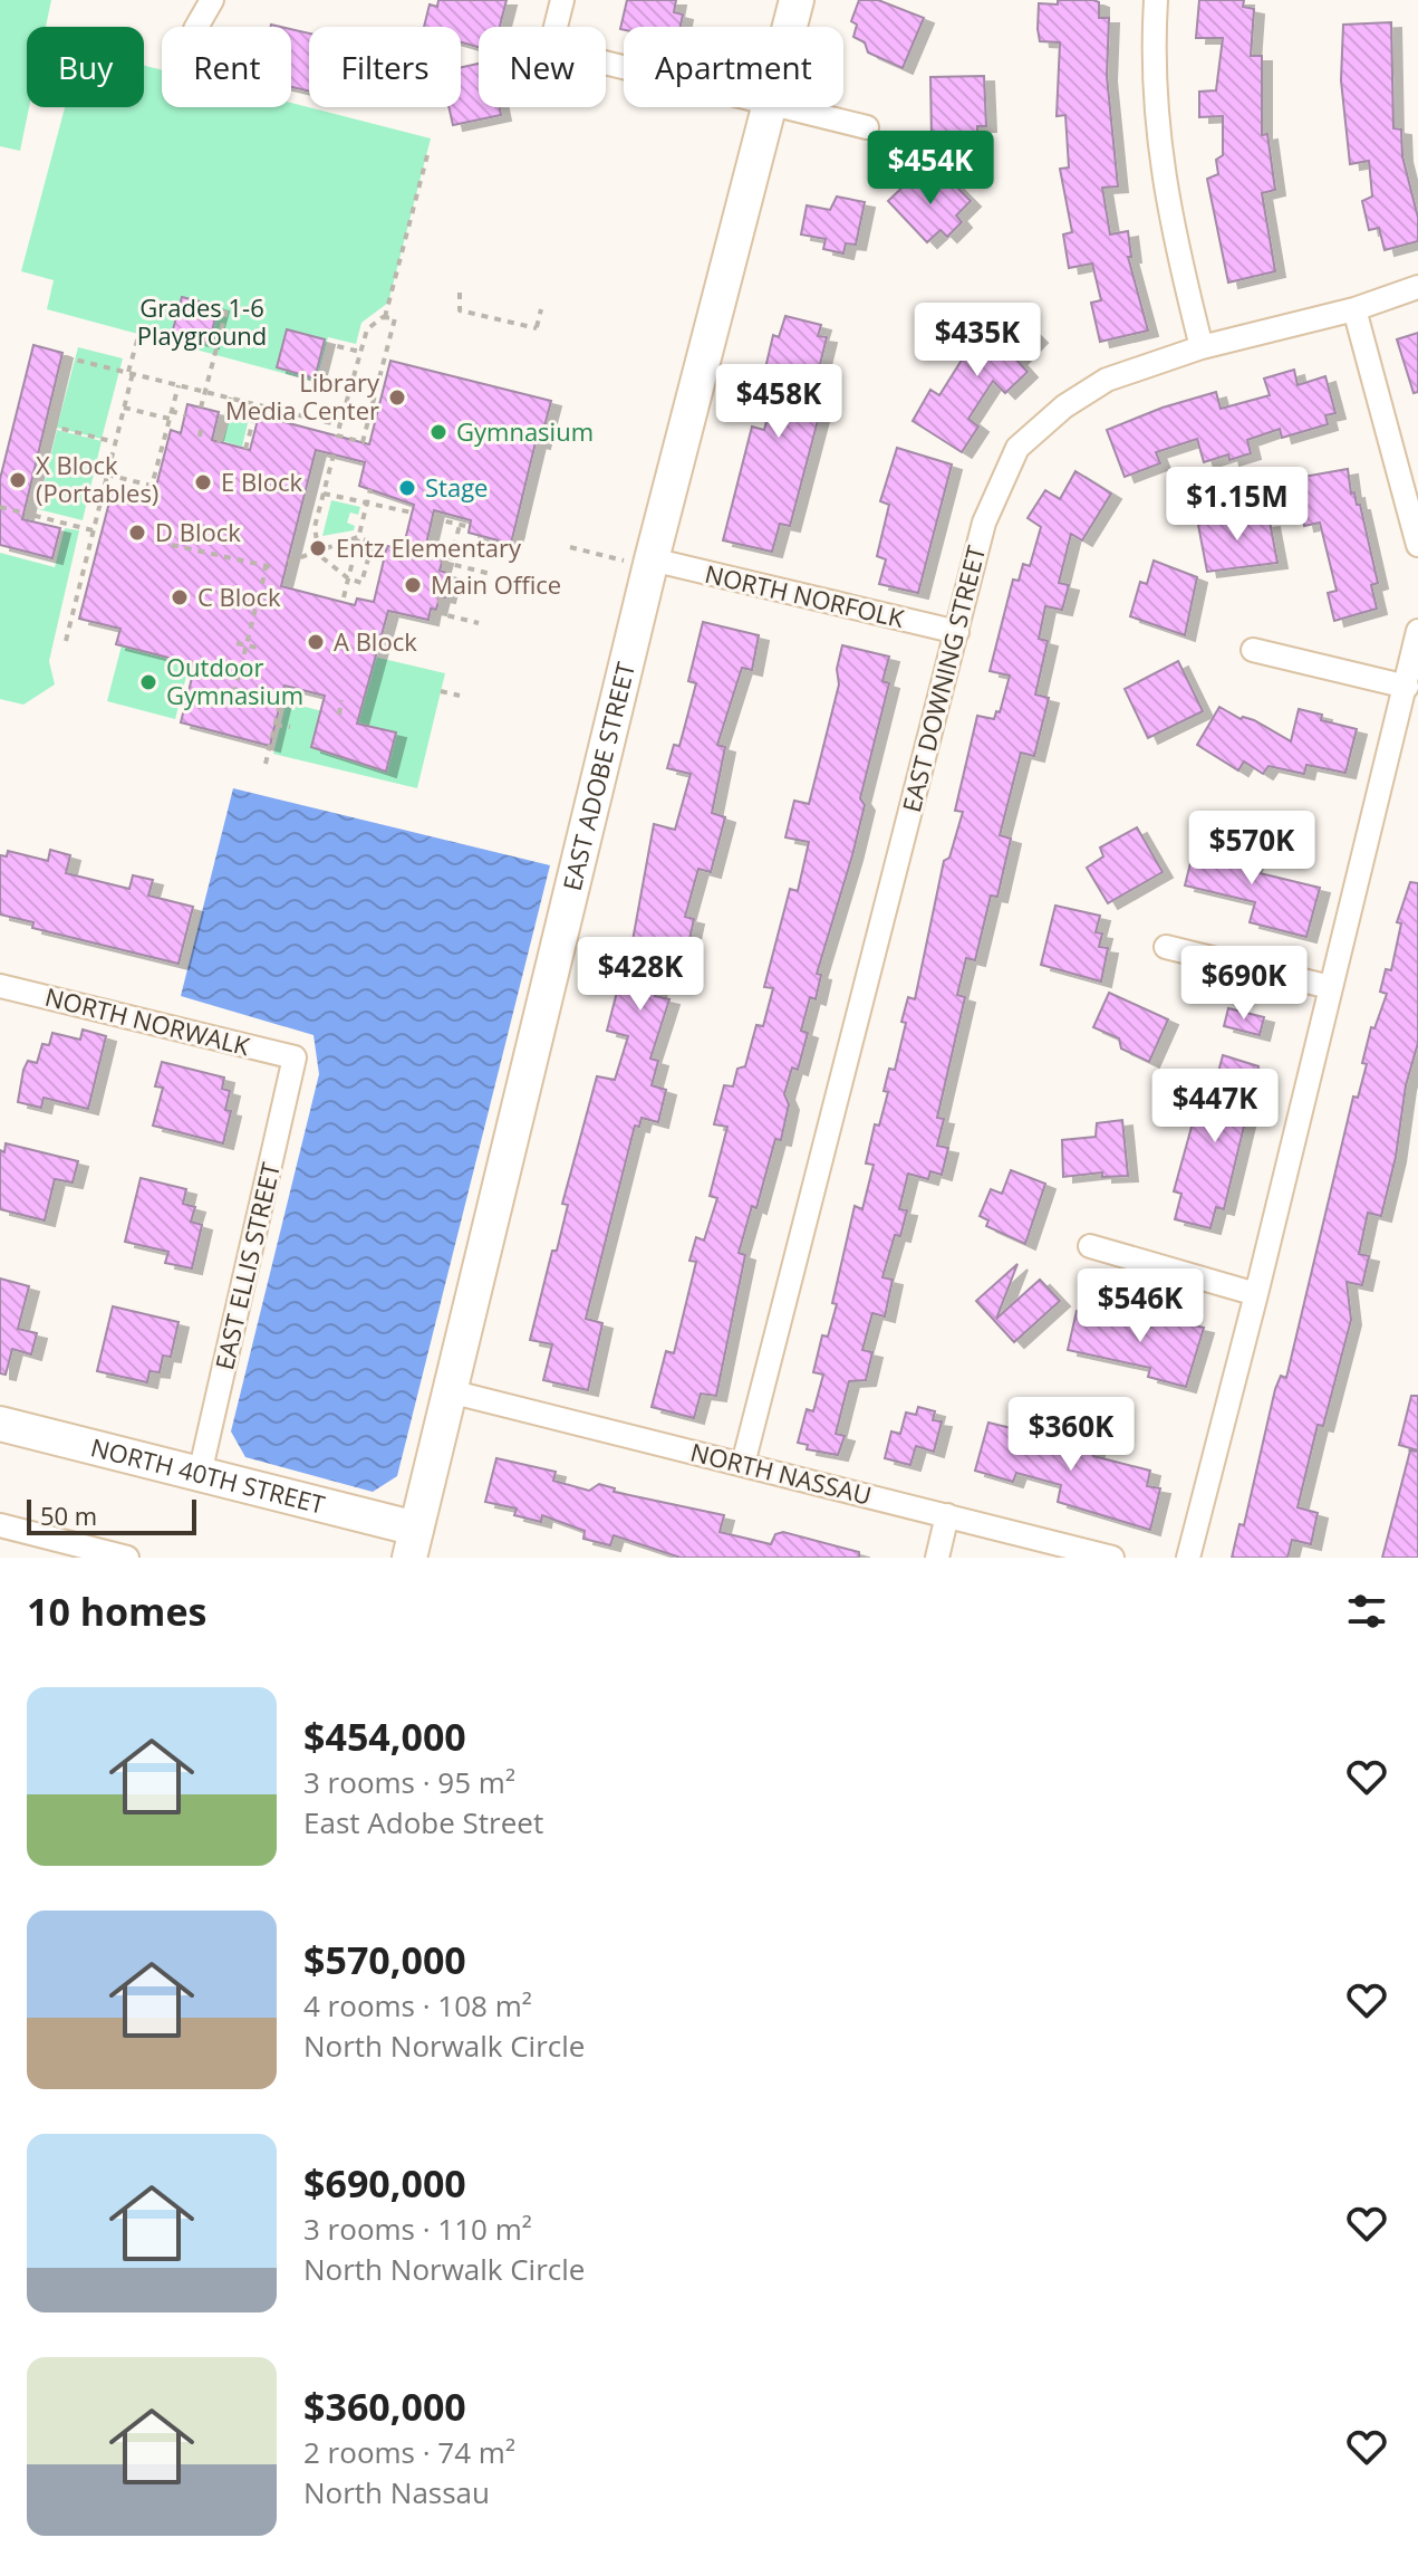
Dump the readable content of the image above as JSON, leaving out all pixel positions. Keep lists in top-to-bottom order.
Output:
{
  "streets": {
    "street": [
      "NORTH NORFOLK",
      "EAST DOWNING STREET",
      "EAST ADOBE STREET",
      "NORTH NORWALK",
      "EAST ELLIS STREET",
      "NORTH NASSAU",
      "NORTH 40TH STREET"
    ]
  },
  "crossings": [
    ["NORTH NORFOLK", "EAST DOWNING STREET"],
    ["NORTH NORFOLK", "EAST ADOBE STREET"],
    ["EAST DOWNING STREET", "NORTH NASSAU"],
    ["EAST ADOBE STREET", "NORTH NASSAU"],
    ["EAST ADOBE STREET", "NORTH 40TH STREET"],
    ["NORTH NORWALK", "EAST ELLIS STREET"],
    ["EAST ELLIS STREET", "NORTH 40TH STREET"]
  ],
  "parks": ["Grades 1-6 Playground"],
  "places": [
    "Library Media Center",
    "Gymnasium",
    "X Block (Portables)",
    "E Block",
    "Stage",
    "D Block",
    "Entz Elementary",
    "Main Office",
    "C Block",
    "A Block",
    "Outdoor Gymnasium"
  ],
  "scale_bar": "50 m",
  "page": {
    "chip": [
      "Buy",
      "Rent",
      "Filters",
      "New",
      "Apartment"
    ],
    "price": [
      "$454K",
      "$435K",
      "$458K",
      "$1.15M",
      "$570K",
      "$428K",
      "$690K",
      "$447K",
      "$546K",
      "$360K"
    ],
    "scale": "50 m",
    "heading": "10 homes",
    "list": [
      {
        "name": "$454,000",
        "note": "3 rooms · 95 m² · East Adobe Street"
      },
      {
        "name": "$570,000",
        "note": "4 rooms · 108 m² · North Norwalk Circle"
      },
      {
        "name": "$690,000",
        "note": "3 rooms · 110 m² · North Norwalk Circle"
      },
      {
        "name": "$360,000",
        "note": "2 rooms · 74 m² · North Nassau"
      }
    ]
  }
}
